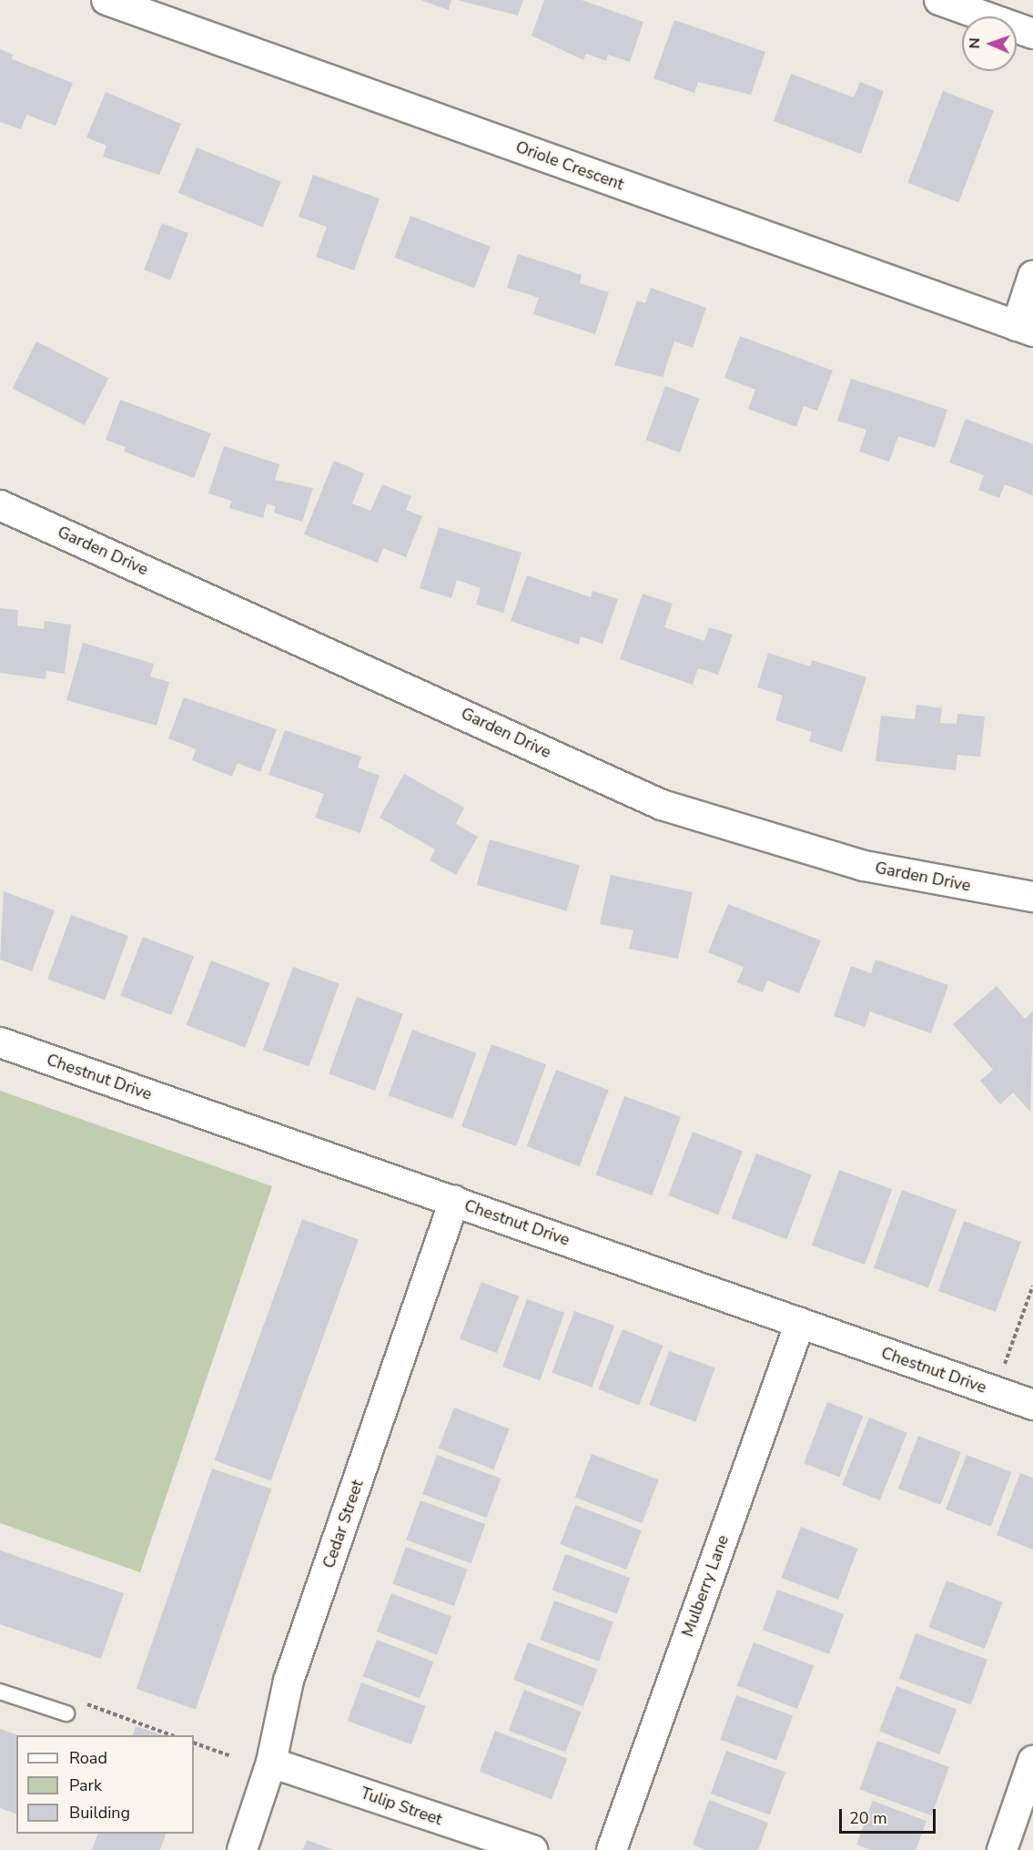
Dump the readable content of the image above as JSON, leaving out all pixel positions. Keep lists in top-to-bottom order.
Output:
{
  "streets": {
    "street": [
      "Oriole Crescent",
      "Garden Drive",
      "Chestnut Drive",
      "Cedar Street",
      "Mulberry Lane",
      "Tulip Street"
    ]
  },
  "crossings": [
    ["Chestnut Drive", "Cedar Street"],
    ["Chestnut Drive", "Mulberry Lane"],
    ["Cedar Street", "Tulip Street"]
  ],
  "legend": ["Road", "Park", "Building"],
  "scale_bar": "20 m",
  "north": "left"
}
